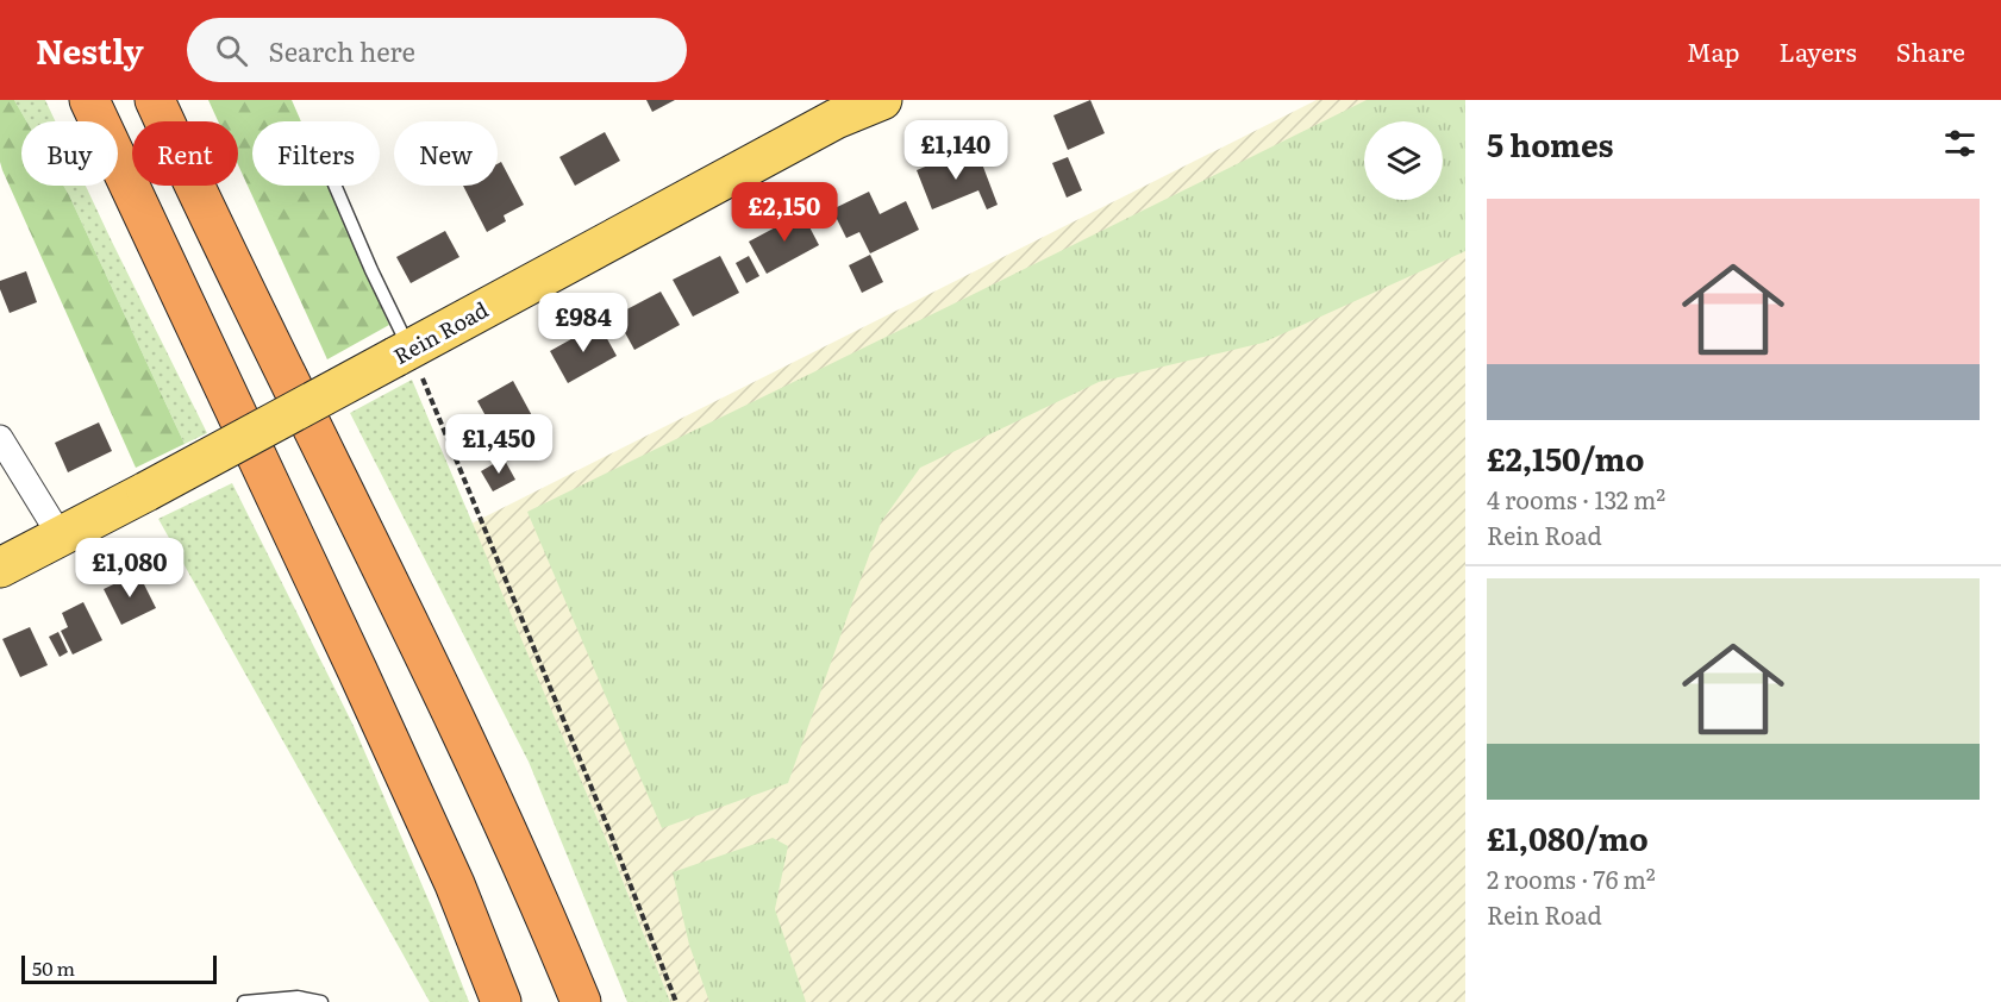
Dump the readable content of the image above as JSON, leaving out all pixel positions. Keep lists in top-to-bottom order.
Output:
{
  "streets": {
    "main road": ["Rein Road"]
  },
  "scale_bar": "50 m",
  "page": {
    "header": "Nestly",
    "search": "Search here",
    "nav": ["Map", "Layers", "Share"],
    "heading": "5 homes",
    "price": [
      "£1,140",
      "£2,150",
      "£984",
      "£1,450",
      "£1,080"
    ],
    "chip": [
      "Buy",
      "Rent",
      "Filters",
      "New"
    ],
    "list": [
      {
        "name": "£2,150/mo",
        "note": "4 rooms · 132 m² · Rein Road"
      },
      {
        "name": "£1,080/mo",
        "note": "2 rooms · 76 m² · Rein Road"
      }
    ],
    "scale": "50 m"
  }
}
